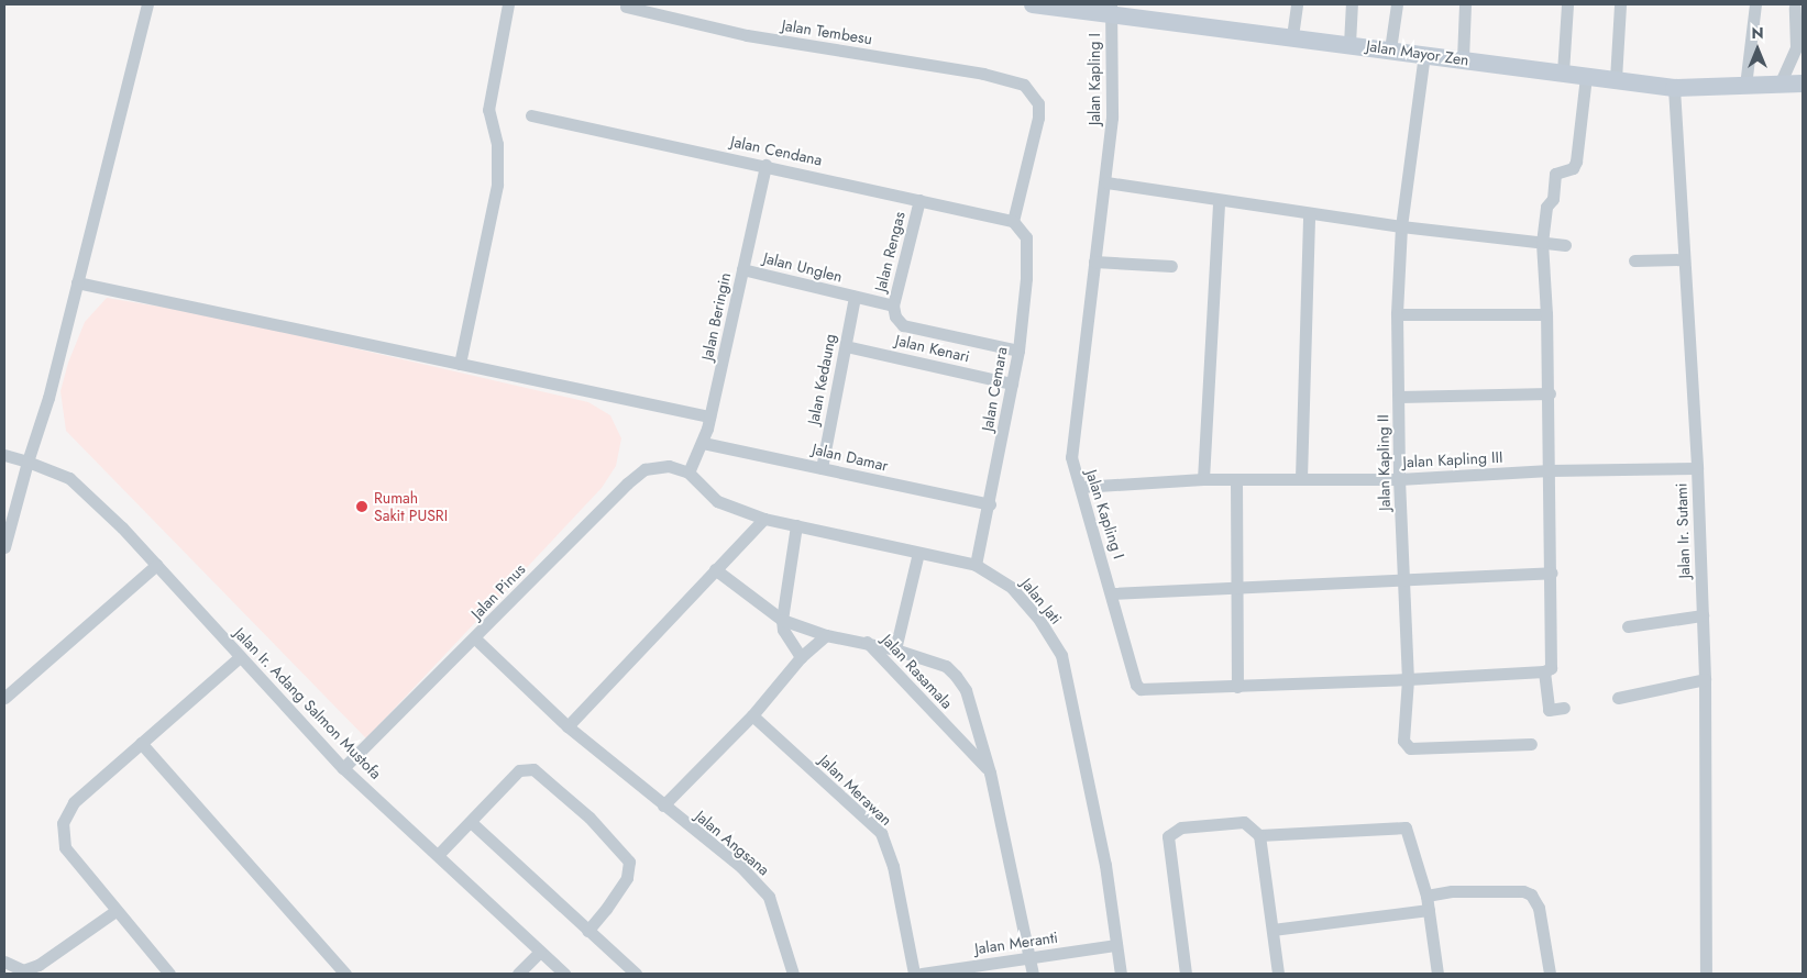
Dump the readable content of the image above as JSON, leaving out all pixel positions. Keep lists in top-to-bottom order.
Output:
{
  "streets": {
    "street": [
      "Jalan Tembesu",
      "Jalan Mayor Zen",
      "Jalan Kapling I",
      "Jalan Cendana",
      "Jalan Rengas",
      "Jalan Unglen",
      "Jalan Beringin",
      "Jalan Kenari",
      "Jalan Kedaung",
      "Jalan Cemara",
      "Jalan Damar",
      "Jalan Kapling III",
      "Jalan Kapling II",
      "Jalan Ir. Sutami",
      "Jalan Pinus",
      "Jalan Jati",
      "Jalan Rasamala",
      "Jalan Ir. Adang Salmon Mustofa",
      "Jalan Merawan",
      "Jalan Angsana",
      "Jalan Meranti"
    ]
  },
  "crossings": [
    ["Jalan Tembesu", "Jalan Cendana"],
    ["Jalan Tembesu", "Jalan Cemara"],
    ["Jalan Mayor Zen", "Jalan Kapling I"],
    ["Jalan Mayor Zen", "Jalan Kapling II"],
    ["Jalan Mayor Zen", "Jalan Ir. Sutami"],
    ["Jalan Kapling I", "Jalan Kapling III"],
    ["Jalan Kapling I", "Jalan Kapling II"],
    ["Jalan Cendana", "Jalan Rengas"],
    ["Jalan Cendana", "Jalan Beringin"],
    ["Jalan Cendana", "Jalan Cemara"],
    ["Jalan Rengas", "Jalan Unglen"],
    ["Jalan Rengas", "Jalan Kedaung"],
    ["Jalan Unglen", "Jalan Beringin"],
    ["Jalan Unglen", "Jalan Kedaung"],
    ["Jalan Beringin", "Jalan Damar"],
    ["Jalan Beringin", "Jalan Pinus"],
    ["Jalan Beringin", "Jalan Jati"],
    ["Jalan Kenari", "Jalan Kedaung"],
    ["Jalan Kenari", "Jalan Cemara"],
    ["Jalan Kedaung", "Jalan Damar"],
    ["Jalan Cemara", "Jalan Damar"],
    ["Jalan Cemara", "Jalan Jati"],
    ["Jalan Kapling III", "Jalan Kapling II"],
    ["Jalan Kapling III", "Jalan Ir. Sutami"],
    ["Jalan Pinus", "Jalan Jati"],
    ["Jalan Pinus", "Jalan Ir. Adang Salmon Mustofa"],
    ["Jalan Pinus", "Jalan Angsana"],
    ["Jalan Jati", "Jalan Meranti"],
    ["Jalan Rasamala", "Jalan Meranti"]
  ],
  "places": ["Rumah Sakit PUSRI"],
  "north": "top"
}
